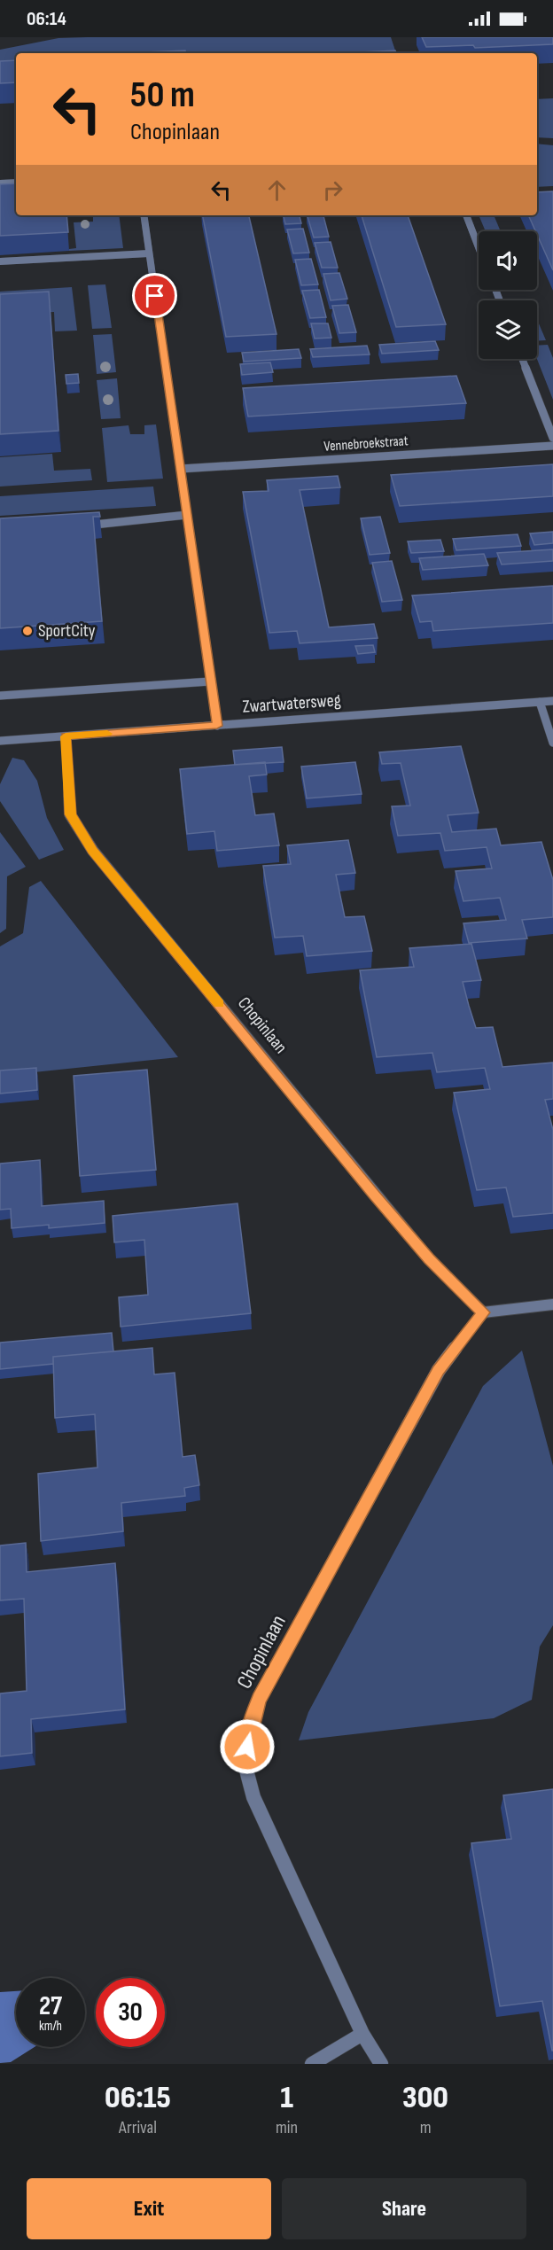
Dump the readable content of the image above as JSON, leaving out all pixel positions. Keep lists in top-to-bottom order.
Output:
{
  "streets": {
    "street": ["Vennebroekstraat", "Zwartwatersweg", "Chopinlaan"]
  },
  "crossings": [
    ["Zwartwatersweg", "Chopinlaan"]
  ],
  "places": ["SportCity"],
  "page": {
    "status": "06:14",
    "turn": ["50 m", "Chopinlaan"],
    "speed": "27 km/h",
    "limit": "30",
    "eta": [
      "06:15",
      "Arrival",
      "1",
      "min",
      "300",
      "m"
    ],
    "buttons": ["Exit", "Share"]
  }
}
